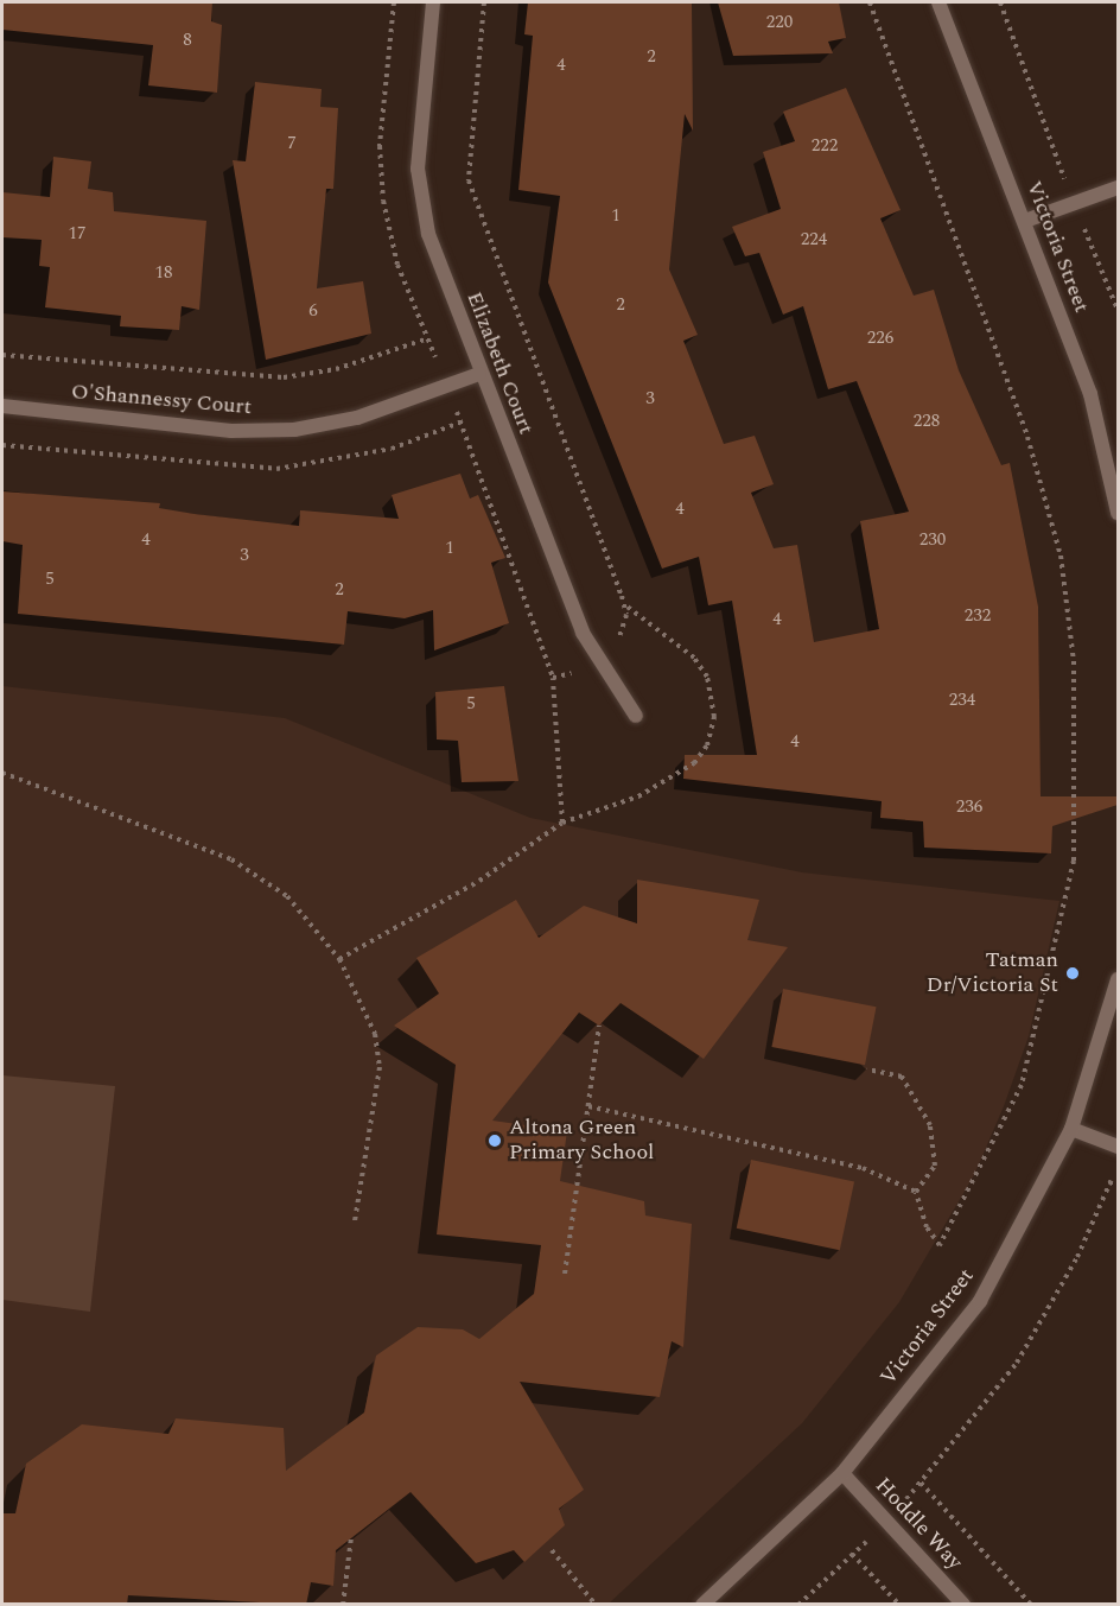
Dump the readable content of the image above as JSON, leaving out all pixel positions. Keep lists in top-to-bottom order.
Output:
{
  "streets": {
    "street": [
      "Victoria Street",
      "Elizabeth Court",
      "O'Shannessy Court",
      "Hoddle Way"
    ]
  },
  "crossings": [
    ["Victoria Street", "Hoddle Way"],
    ["Elizabeth Court", "O'Shannessy Court"]
  ],
  "places": ["Tatman Dr/Victoria St", "Altona Green Primary School"],
  "house_numbers": [
    "220",
    "8",
    "2",
    "4",
    "7",
    "222",
    "1",
    "17",
    "224",
    "18",
    "2",
    "6",
    "226",
    "3",
    "228",
    "4",
    "4",
    "230",
    "1",
    "3",
    "5",
    "2",
    "232",
    "4",
    "234",
    "5",
    "4",
    "236"
  ]
}
